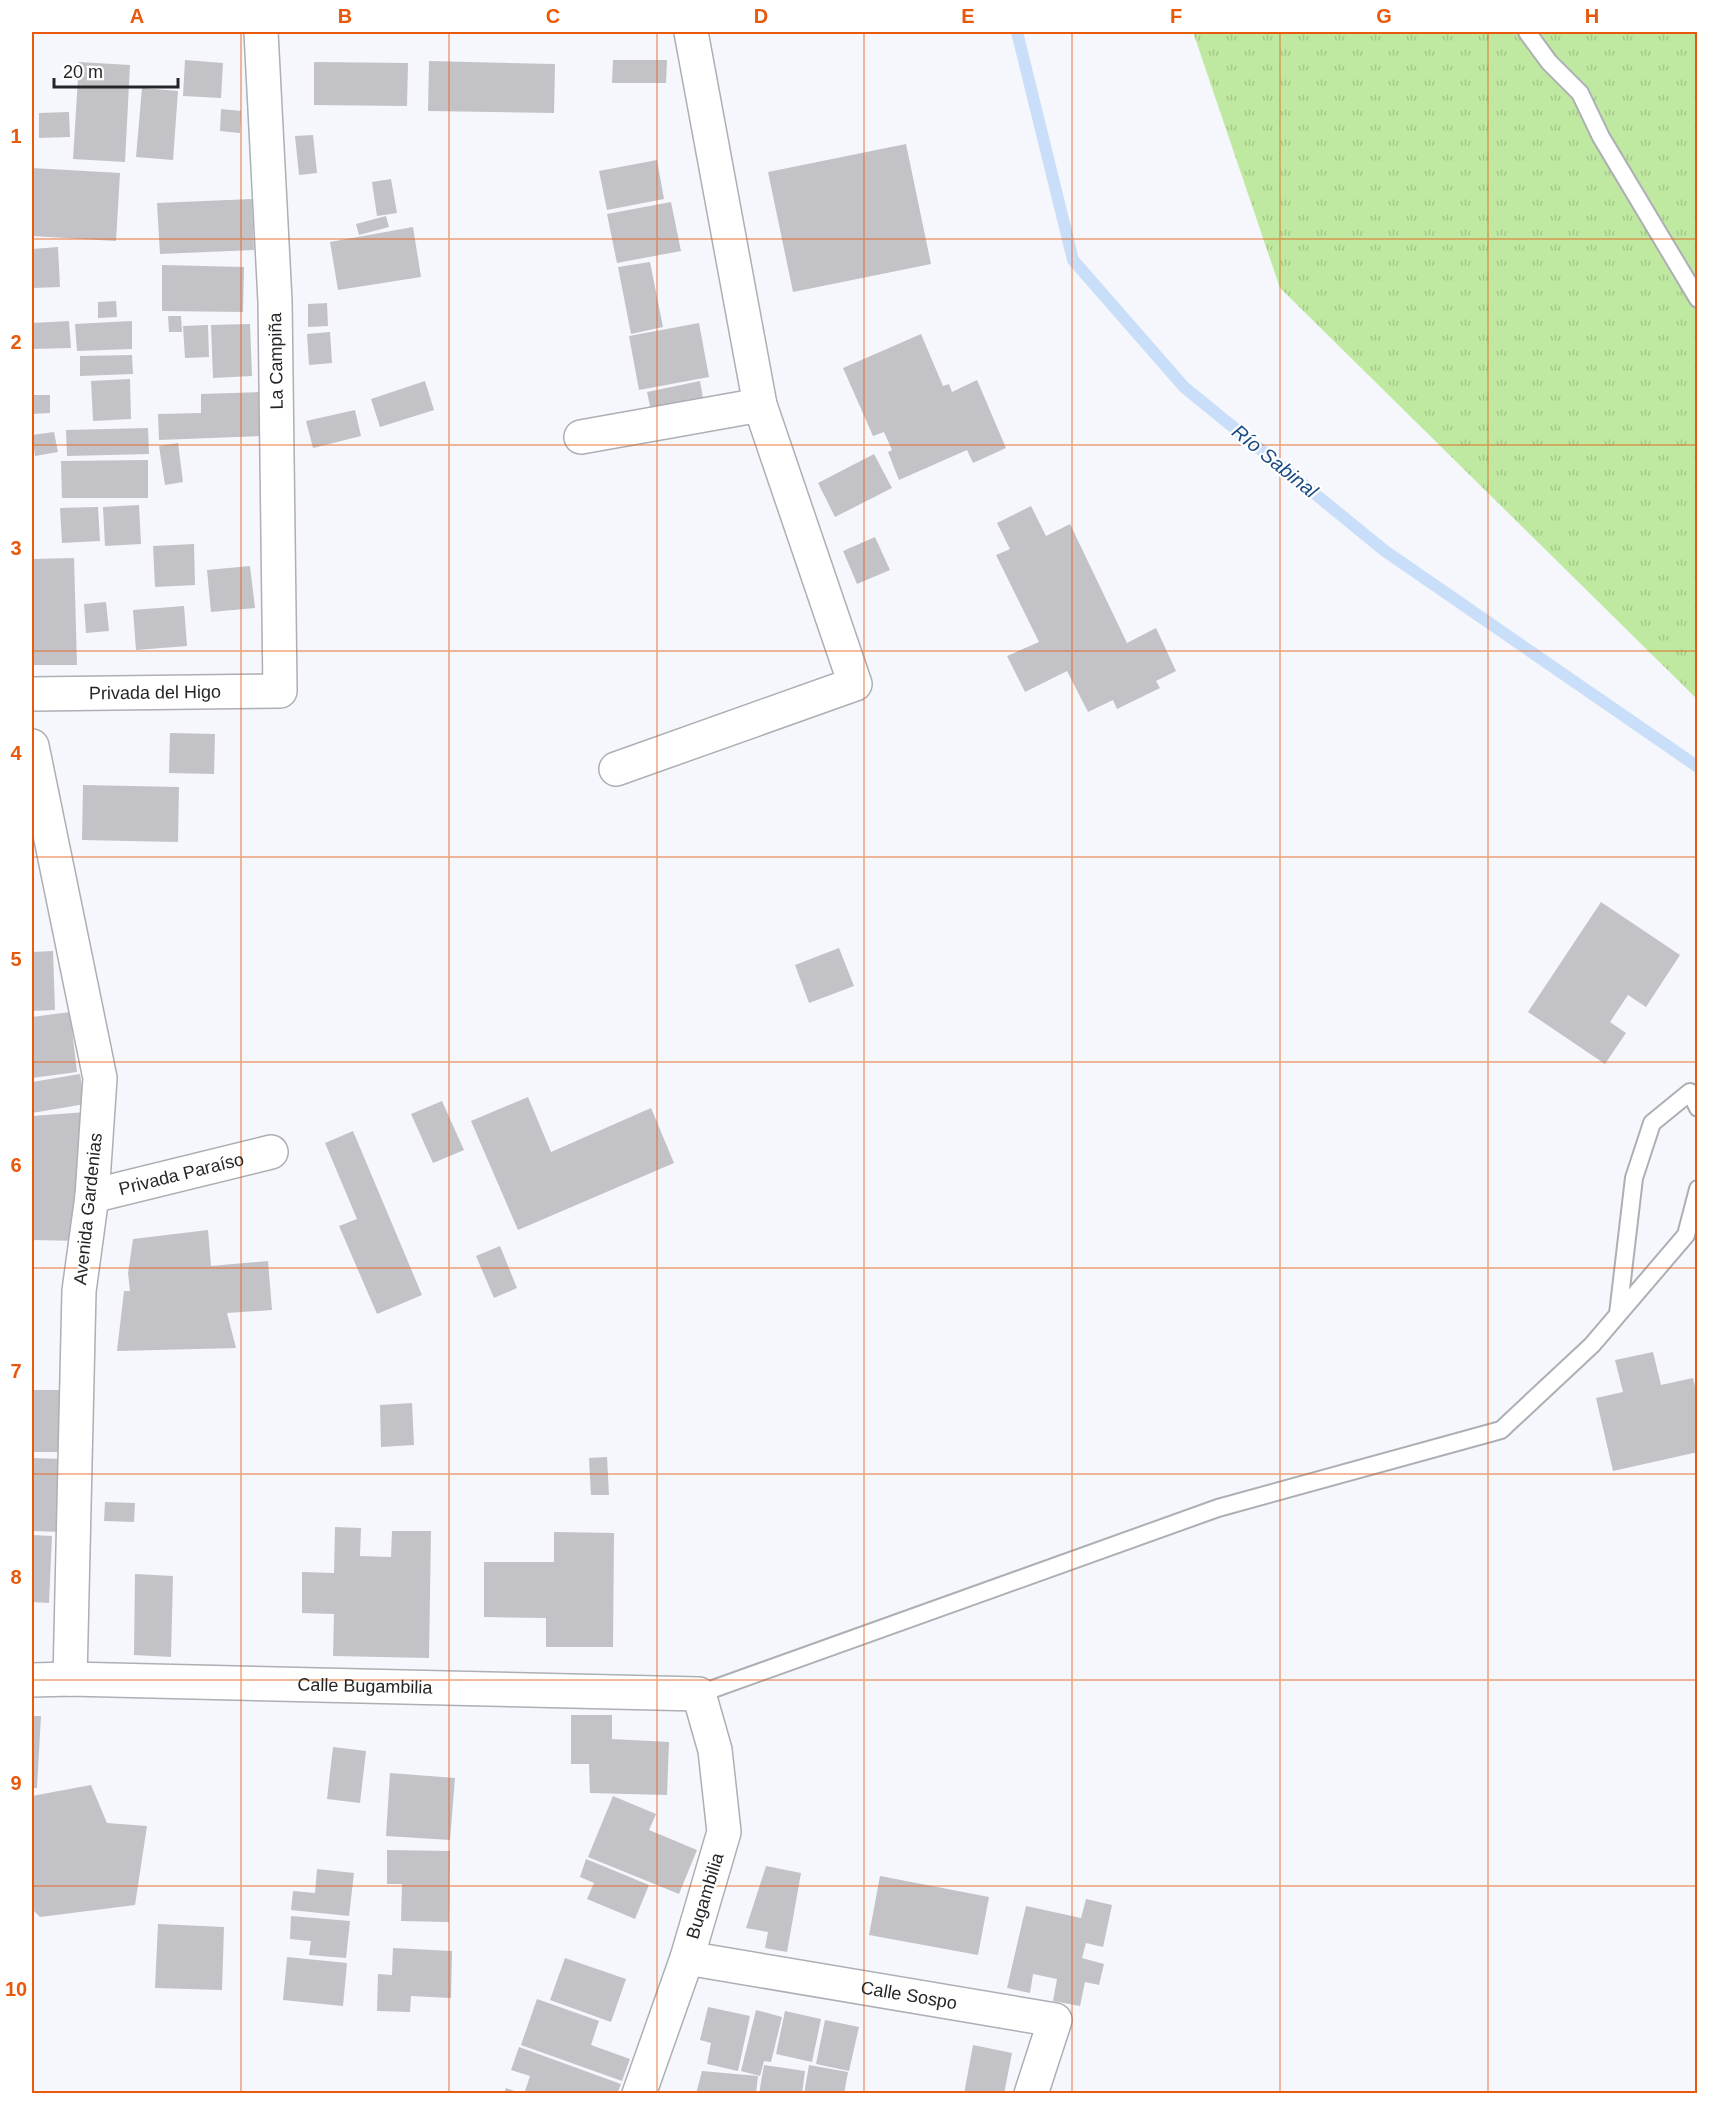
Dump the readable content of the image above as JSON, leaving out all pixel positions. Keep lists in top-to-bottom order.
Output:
{
  "streets": {
    "street": [
      "La Campiña",
      "Privada del Higo",
      "Privada Paraíso",
      "Avenida Gardenias",
      "Calle Bugambilia",
      "Bugambilia",
      "Calle Sospo"
    ]
  },
  "crossings": [
    ["La Campiña", "Privada del Higo"],
    ["Privada Paraíso", "Avenida Gardenias"],
    ["Avenida Gardenias", "Calle Bugambilia"],
    ["Calle Bugambilia", "Bugambilia"],
    ["Bugambilia", "Calle Sospo"]
  ],
  "water": ["Río Sabinal"],
  "scale_bar": "20 m",
  "grid": {
    "columns": [
      "A",
      "B",
      "C",
      "D",
      "E",
      "F",
      "G",
      "H"
    ],
    "rows": [
      "1",
      "2",
      "3",
      "4",
      "5",
      "6",
      "7",
      "8",
      "9",
      "10"
    ]
  }
}
